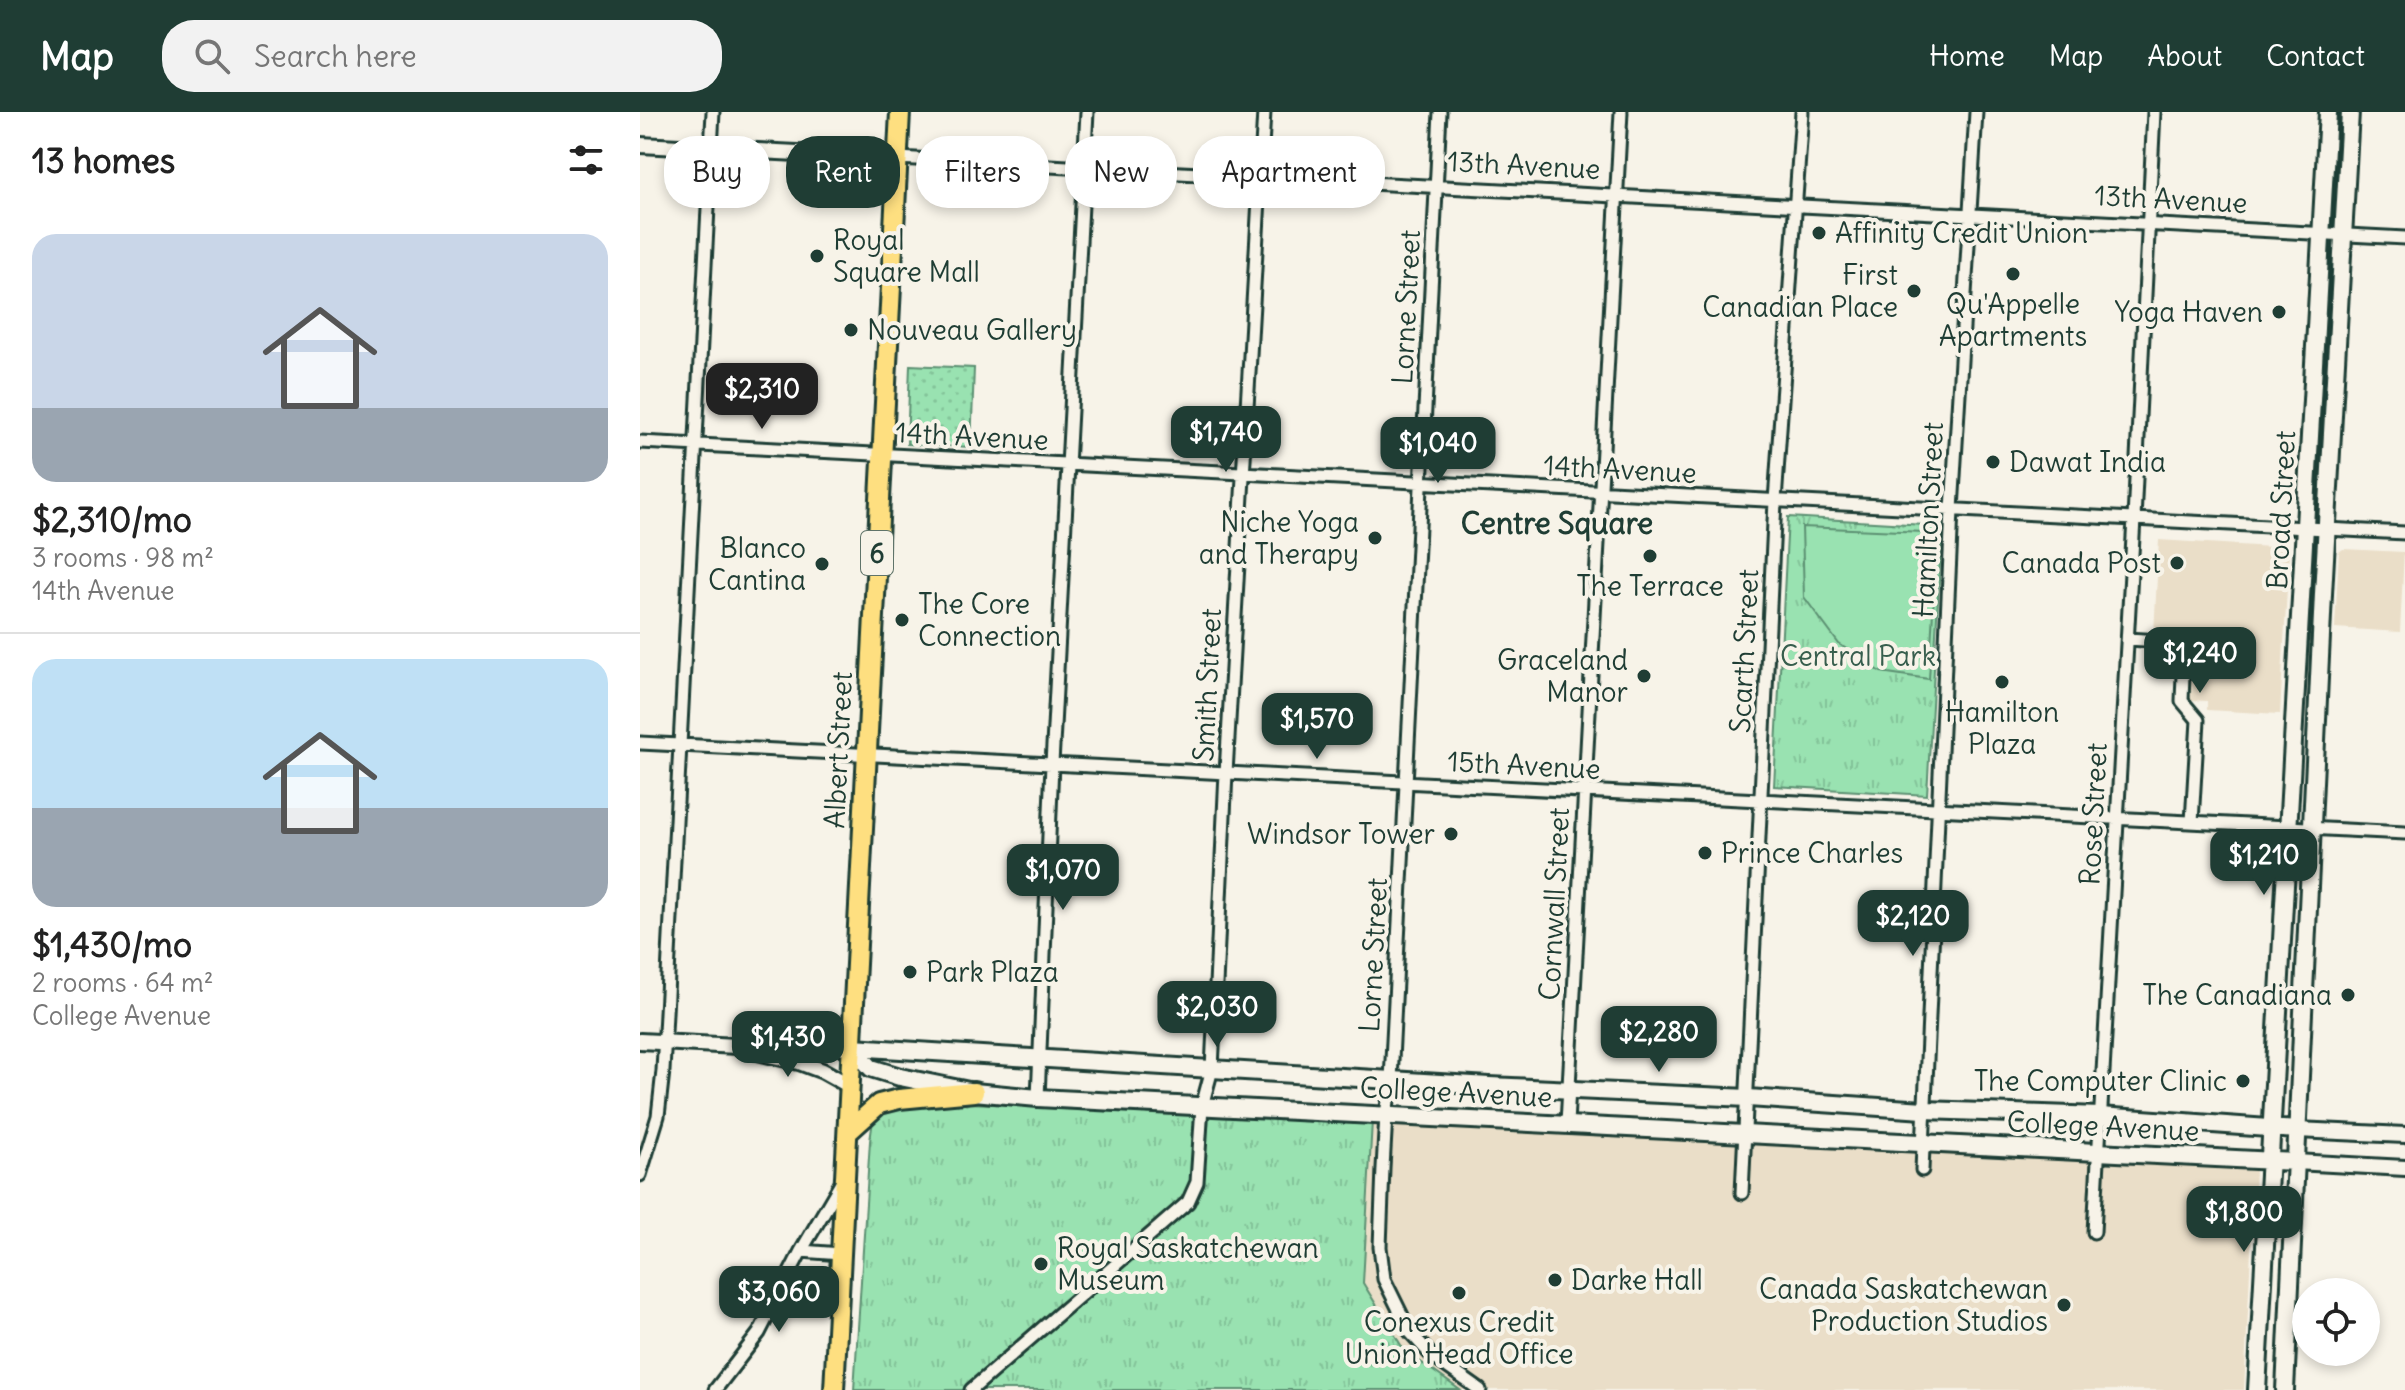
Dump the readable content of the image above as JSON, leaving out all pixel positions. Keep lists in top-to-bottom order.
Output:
{
  "streets": {
    "main road": [
      "Broad Street",
      "6",
      "Albert Street",
      "College Avenue"
    ],
    "street": [
      "13th Avenue",
      "Lorne Street",
      "14th Avenue",
      "Hamilton Street",
      "Scarth Street",
      "Smith Street",
      "15th Avenue",
      "Rose Street",
      "Cornwall Street"
    ]
  },
  "crossings": [
    ["13th Avenue", "Lorne Street"],
    ["13th Avenue", "Broad Street"],
    ["13th Avenue", "Hamilton Street"],
    ["13th Avenue", "Scarth Street"],
    ["13th Avenue", "Rose Street"],
    ["13th Avenue", "Cornwall Street"],
    ["Lorne Street", "14th Avenue"],
    ["Lorne Street", "15th Avenue"],
    ["Lorne Street", "College Avenue"],
    ["14th Avenue", "Broad Street"],
    ["14th Avenue", "Hamilton Street"],
    ["14th Avenue", "Scarth Street"],
    ["14th Avenue", "Smith Street"],
    ["14th Avenue", "Albert Street"],
    ["14th Avenue", "Rose Street"],
    ["14th Avenue", "Cornwall Street"],
    ["Broad Street", "15th Avenue"],
    ["Broad Street", "College Avenue"],
    ["Hamilton Street", "15th Avenue"],
    ["Hamilton Street", "College Avenue"],
    ["Scarth Street", "15th Avenue"],
    ["Scarth Street", "College Avenue"],
    ["Smith Street", "15th Avenue"],
    ["Smith Street", "College Avenue"],
    ["Albert Street", "15th Avenue"],
    ["Albert Street", "College Avenue"],
    ["15th Avenue", "Rose Street"],
    ["15th Avenue", "Cornwall Street"],
    ["Rose Street", "College Avenue"],
    ["Cornwall Street", "College Avenue"]
  ],
  "districts": ["Centre Square"],
  "parks": ["Central Park"],
  "places": [
    "Affinity Credit Union",
    "Royal Square Mall",
    "Qu'Appelle Apartments",
    "First Canadian Place",
    "Yoga Haven",
    "Nouveau Gallery",
    "Dawat India",
    "Niche Yoga and Therapy",
    "The Terrace",
    "Canada Post",
    "Blanco Cantina",
    "The Core Connection",
    "Graceland Manor",
    "Hamilton Plaza",
    "Windsor Tower",
    "Prince Charles",
    "Park Plaza",
    "The Canadiana",
    "The Computer Clinic",
    "Royal Saskatchewan Museum",
    "Darke Hall",
    "Conexus Credit Union Head Office",
    "Canada Saskatchewan Production Studios"
  ],
  "page": {
    "header": "Map",
    "search": "Search here",
    "nav": [
      "Home",
      "Map",
      "About",
      "Contact"
    ],
    "heading": "13 homes",
    "chip": [
      "Buy",
      "Rent",
      "Filters",
      "New",
      "Apartment"
    ],
    "list": [
      {
        "name": "$2,310/mo",
        "note": "3 rooms · 98 m² · 14th Avenue"
      },
      {
        "name": "$1,430/mo",
        "note": "2 rooms · 64 m² · College Avenue"
      }
    ],
    "price": [
      "$2,310",
      "$1,740",
      "$1,040",
      "$1,240",
      "$1,570",
      "$1,210",
      "$1,070",
      "$2,120",
      "$2,030",
      "$2,280",
      "$1,430",
      "$1,800",
      "$3,060"
    ]
  }
}
